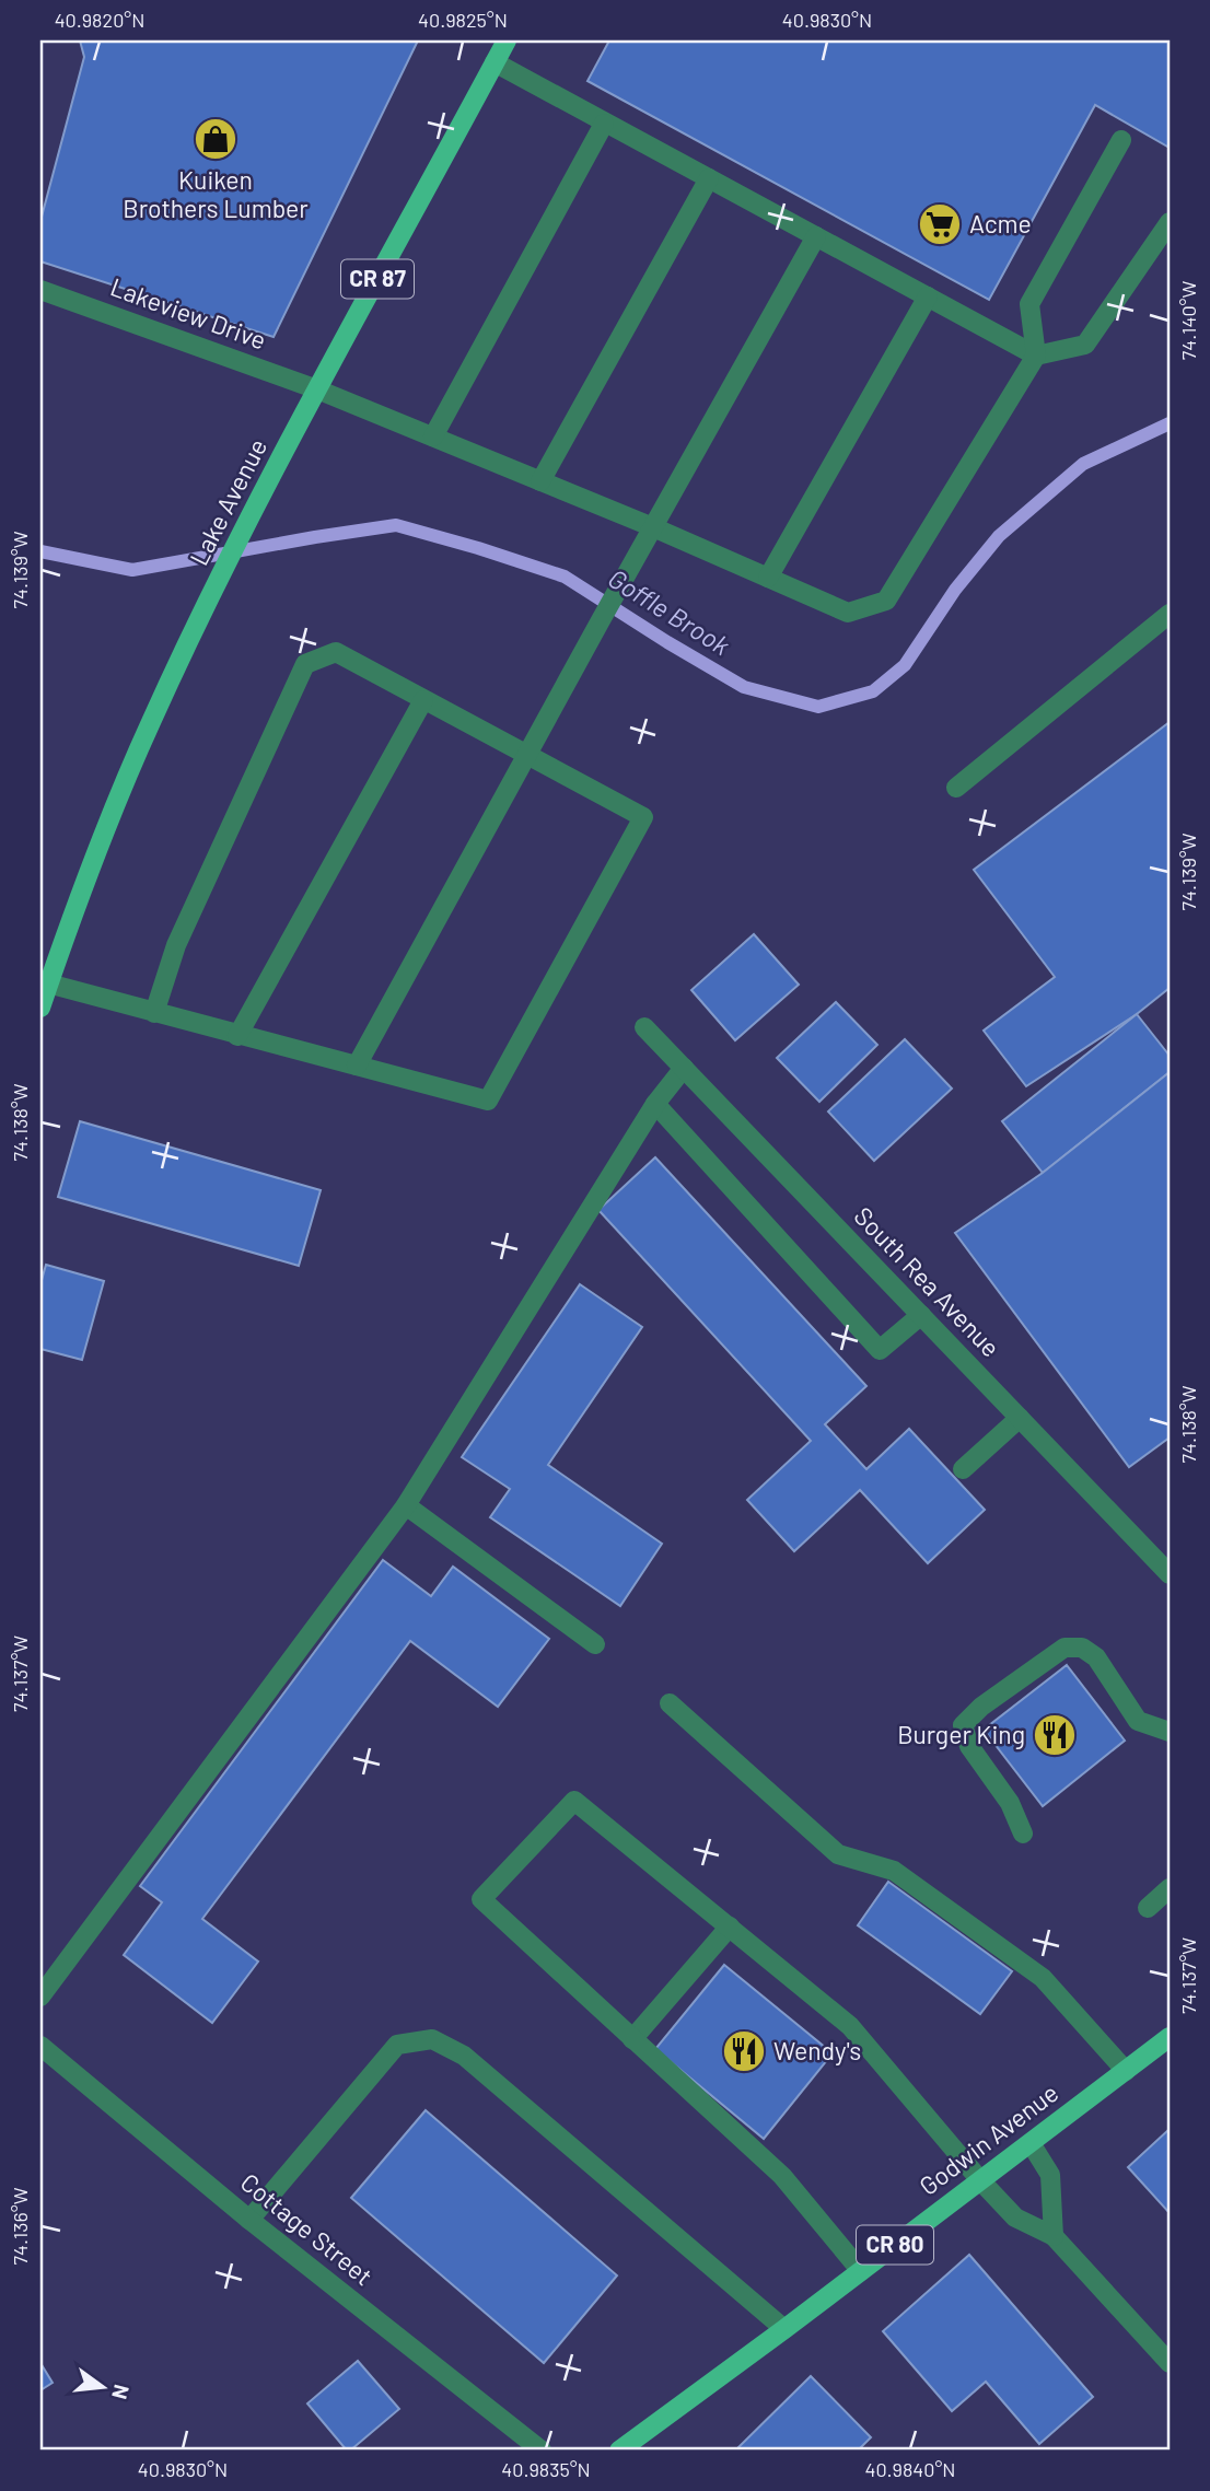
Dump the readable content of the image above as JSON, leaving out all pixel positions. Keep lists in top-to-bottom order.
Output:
{
  "streets": {
    "main road": [
      "CR 87",
      "Lake Avenue",
      "Godwin Avenue",
      "CR 80"
    ],
    "street": ["Lakeview Drive", "South Rea Avenue", "Cottage Street"]
  },
  "crossings": [
    ["Lakeview Drive", "Lake Avenue"]
  ],
  "water": ["Goffle Brook"],
  "places": {
    "shop": ["Kuiken Brothers Lumber"],
    "supermarket": ["Acme"],
    "restaurant": ["Burger King", "Wendy's"]
  },
  "north": "right",
  "coordinates": [
    "40.9820°N",
    "40.9825°N",
    "40.9830°N",
    "74.140°W",
    "74.139°W",
    "74.138°W",
    "74.137°W",
    "74.136°W",
    "40.9835°N",
    "40.9840°N"
  ]
}
